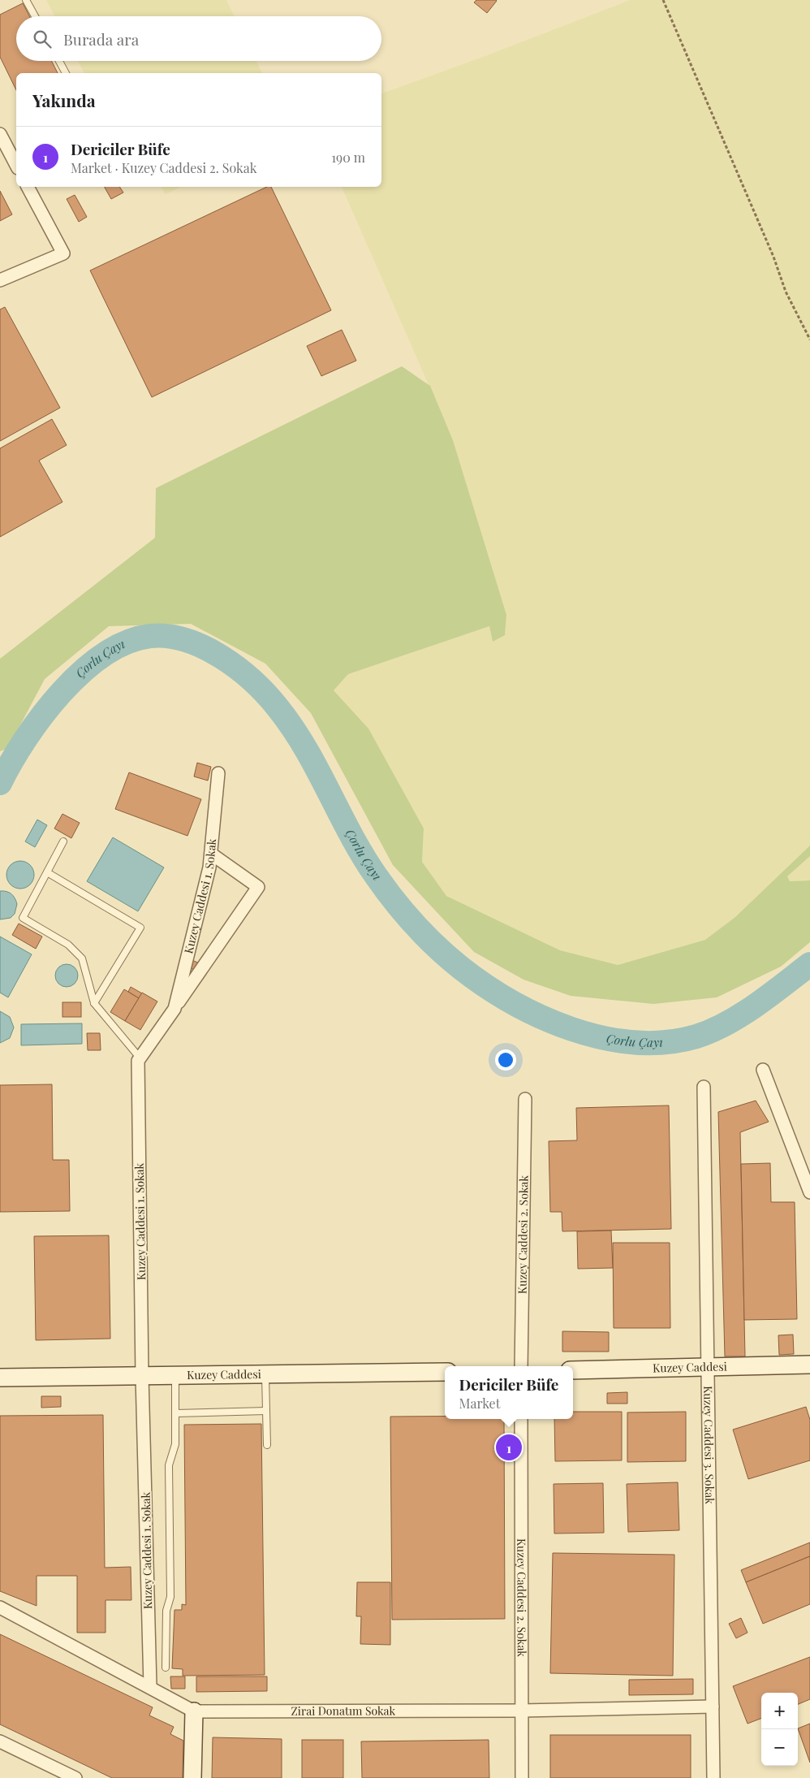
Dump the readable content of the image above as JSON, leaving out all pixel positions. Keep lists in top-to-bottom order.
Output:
{
  "streets": {
    "street": [
      "Kuzey Caddesi 1. Sokak",
      "Kuzey Caddesi 2. Sokak",
      "Kuzey Caddesi",
      "Kuzey Caddesi 3. Sokak",
      "Zirai Donatım Sokak"
    ]
  },
  "crossings": [
    ["Kuzey Caddesi 1. Sokak", "Kuzey Caddesi"],
    ["Kuzey Caddesi 2. Sokak", "Zirai Donatım Sokak"],
    ["Kuzey Caddesi", "Kuzey Caddesi 3. Sokak"],
    ["Kuzey Caddesi 3. Sokak", "Zirai Donatım Sokak"]
  ],
  "water": ["Çorlu Çayı"],
  "page": {
    "search": "Burada ara",
    "heading": "Yakında",
    "list": [
      {
        "mark": "1",
        "name": "Dericiler Büfe",
        "note": "Market · Kuzey Caddesi 2. Sokak",
        "value": "190 m"
      }
    ],
    "popup": ["Dericiler Büfe", "Market"],
    "pins": "1",
    "map_buttons": ["+", "−"]
  }
}
